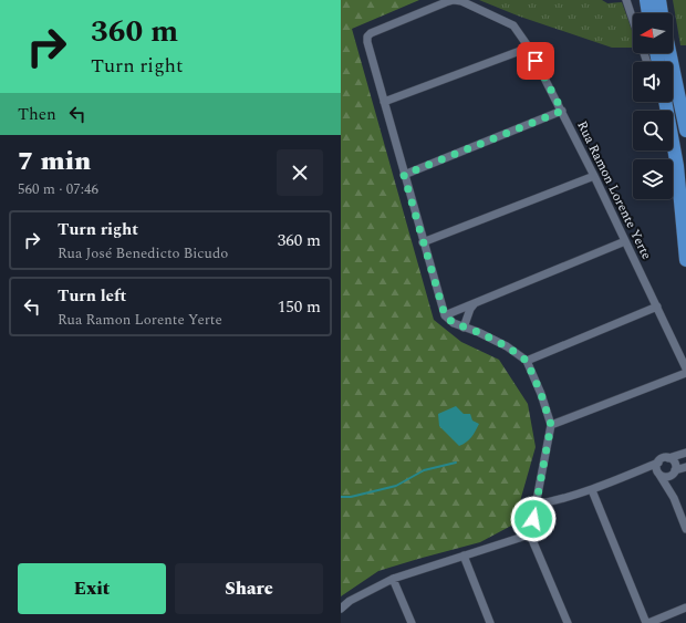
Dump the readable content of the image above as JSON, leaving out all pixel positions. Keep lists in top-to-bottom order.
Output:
{
  "streets": {
    "street": ["Rua Ramon Lorente Yerte"]
  },
  "north": "left",
  "page": {
    "turn": ["360 m", "Turn right"],
    "then": "Then",
    "heading": ["7 min", "560 m · 07:46"],
    "list": [
      {
        "name": "Turn right",
        "note": "Rua José Benedicto Bicudo",
        "value": "360 m"
      },
      {
        "name": "Turn left",
        "note": "Rua Ramon Lorente Yerte",
        "value": "150 m"
      }
    ],
    "buttons": ["Exit", "Share"]
  }
}
